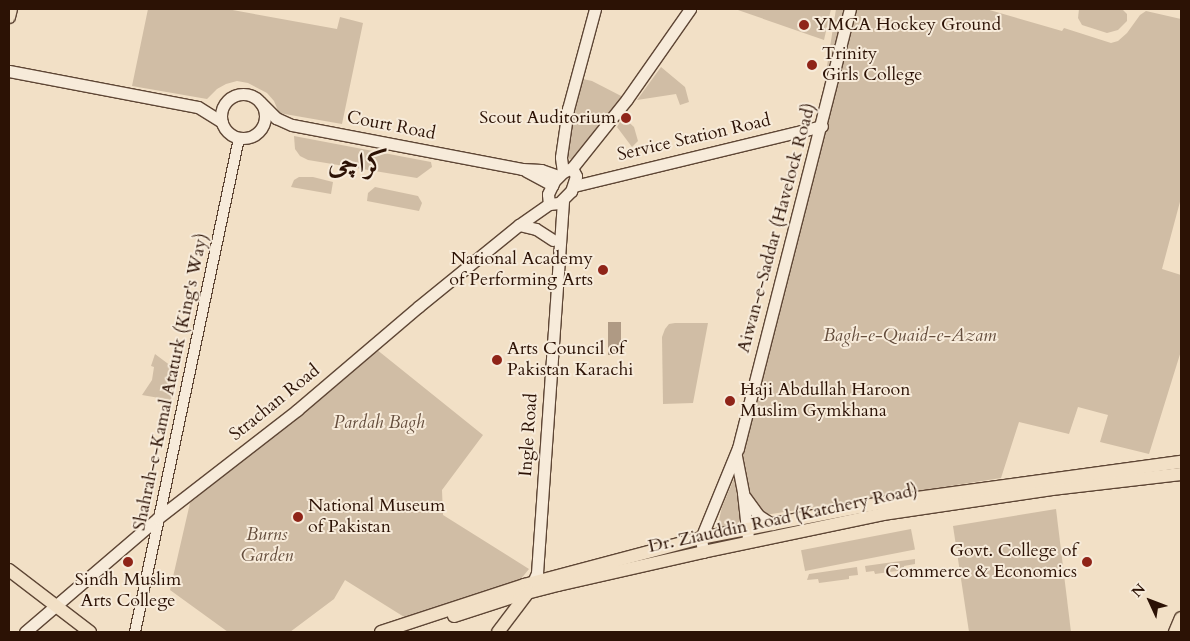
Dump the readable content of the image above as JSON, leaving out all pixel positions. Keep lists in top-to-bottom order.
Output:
{
  "streets": {
    "main road": [
      "Court Road",
      "Service Station Road",
      "Aiwan-e-Saddar (Havelock Road)",
      "Strachan Road",
      "Ingle Road",
      "Dr. Ziauddin Road (Katchery Road)"
    ],
    "street": ["Shahrah-e-Kamal Ataturk (King's Way)"]
  },
  "crossings": [
    ["Court Road", "Service Station Road"],
    ["Court Road", "Shahrah-e-Kamal Ataturk (King's Way)"],
    ["Court Road", "Strachan Road"],
    ["Service Station Road", "Aiwan-e-Saddar (Havelock Road)"],
    ["Service Station Road", "Strachan Road"],
    ["Aiwan-e-Saddar (Havelock Road)", "Dr. Ziauddin Road (Katchery Road)"],
    ["Shahrah-e-Kamal Ataturk (King's Way)", "Strachan Road"],
    ["Strachan Road", "Ingle Road"],
    ["Ingle Road", "Dr. Ziauddin Road (Katchery Road)"]
  ],
  "districts": ["کراچی"],
  "parks": ["Bagh-e-Quaid-e-Azam", "Pardah Bagh", "Burns Garden"],
  "places": [
    "YMCA Hockey Ground",
    "Trinity Girls College",
    "Scout Auditorium",
    "National Academy of Performing Arts",
    "Arts Council of Pakistan Karachi",
    "Haji Abdullah Haroon Muslim Gymkhana",
    "National Museum of Pakistan",
    "Sindh Muslim Arts College",
    "Govt. College of Commerce & Economics"
  ],
  "north": "top left"
}
